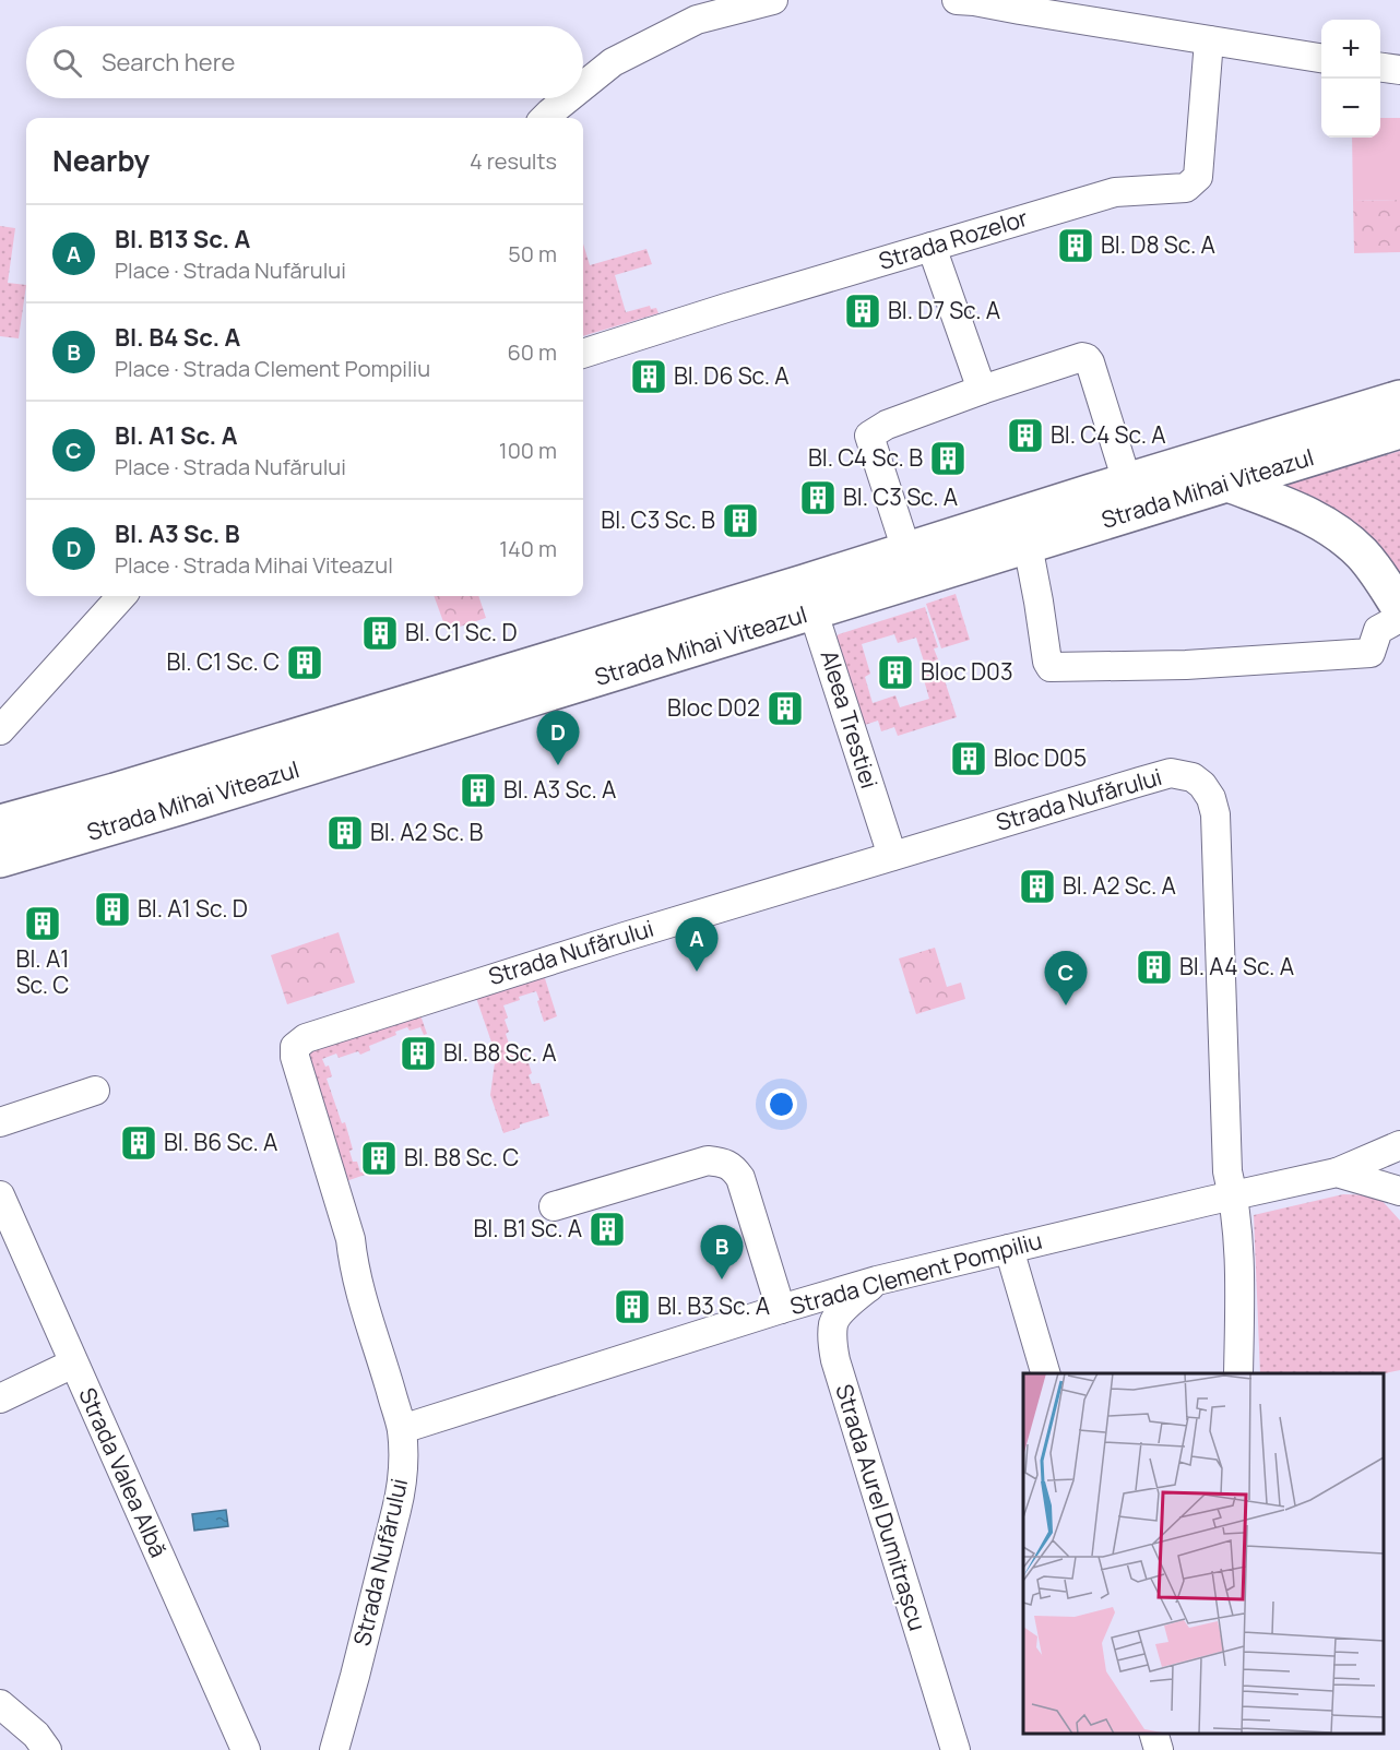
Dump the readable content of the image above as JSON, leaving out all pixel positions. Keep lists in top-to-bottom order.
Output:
{
  "streets": {
    "main road": ["Strada Mihai Viteazul"],
    "street": [
      "Strada Rozelor",
      "Aleea Trestiei",
      "Strada Nufărului",
      "Strada Clement Pompiliu",
      "Strada Valea Albă",
      "Strada Aurel Dumitrașcu"
    ]
  },
  "crossings": [
    ["Strada Mihai Viteazul", "Aleea Trestiei"],
    ["Aleea Trestiei", "Strada Nufărului"],
    ["Strada Nufărului", "Strada Clement Pompiliu"],
    ["Strada Clement Pompiliu", "Strada Aurel Dumitrașcu"]
  ],
  "places": {
    "building": [
      "Bl. D8 Sc. A",
      "Bl. D7 Sc. A",
      "Bl. D6 Sc. A",
      "Bl. C4 Sc. A",
      "Bl. C4 Sc. B",
      "Bl. C3 Sc. A",
      "Bl. C3 Sc. B",
      "Bl. C1 Sc. D",
      "Bl. C1 Sc. C",
      "Bloc D03",
      "Bloc D02",
      "Bloc D05",
      "Bl. A3 Sc. A",
      "Bl. A2 Sc. B",
      "Bl. A2 Sc. A",
      "Bl. A1 Sc. D",
      "Bl. A1 Sc. C",
      "Bl. A4 Sc. A",
      "Bl. B8 Sc. A",
      "Bl. B6 Sc. A",
      "Bl. B8 Sc. C",
      "Bl. B1 Sc. A",
      "Bl. B3 Sc. A"
    ]
  },
  "page": {
    "map_buttons": ["+", "−"],
    "search": "Search here",
    "heading": ["Nearby", "4 results"],
    "list": [
      {
        "mark": "A",
        "name": "Bl. B13 Sc. A",
        "note": "Place · Strada Nufărului",
        "value": "50 m"
      },
      {
        "mark": "B",
        "name": "Bl. B4 Sc. A",
        "note": "Place · Strada Clement Pompiliu",
        "value": "60 m"
      },
      {
        "mark": "C",
        "name": "Bl. A1 Sc. A",
        "note": "Place · Strada Nufărului",
        "value": "100 m"
      },
      {
        "mark": "D",
        "name": "Bl. A3 Sc. B",
        "note": "Place · Strada Mihai Viteazul",
        "value": "140 m"
      }
    ],
    "pins": [
      "D",
      "A",
      "C",
      "B"
    ]
  }
}
